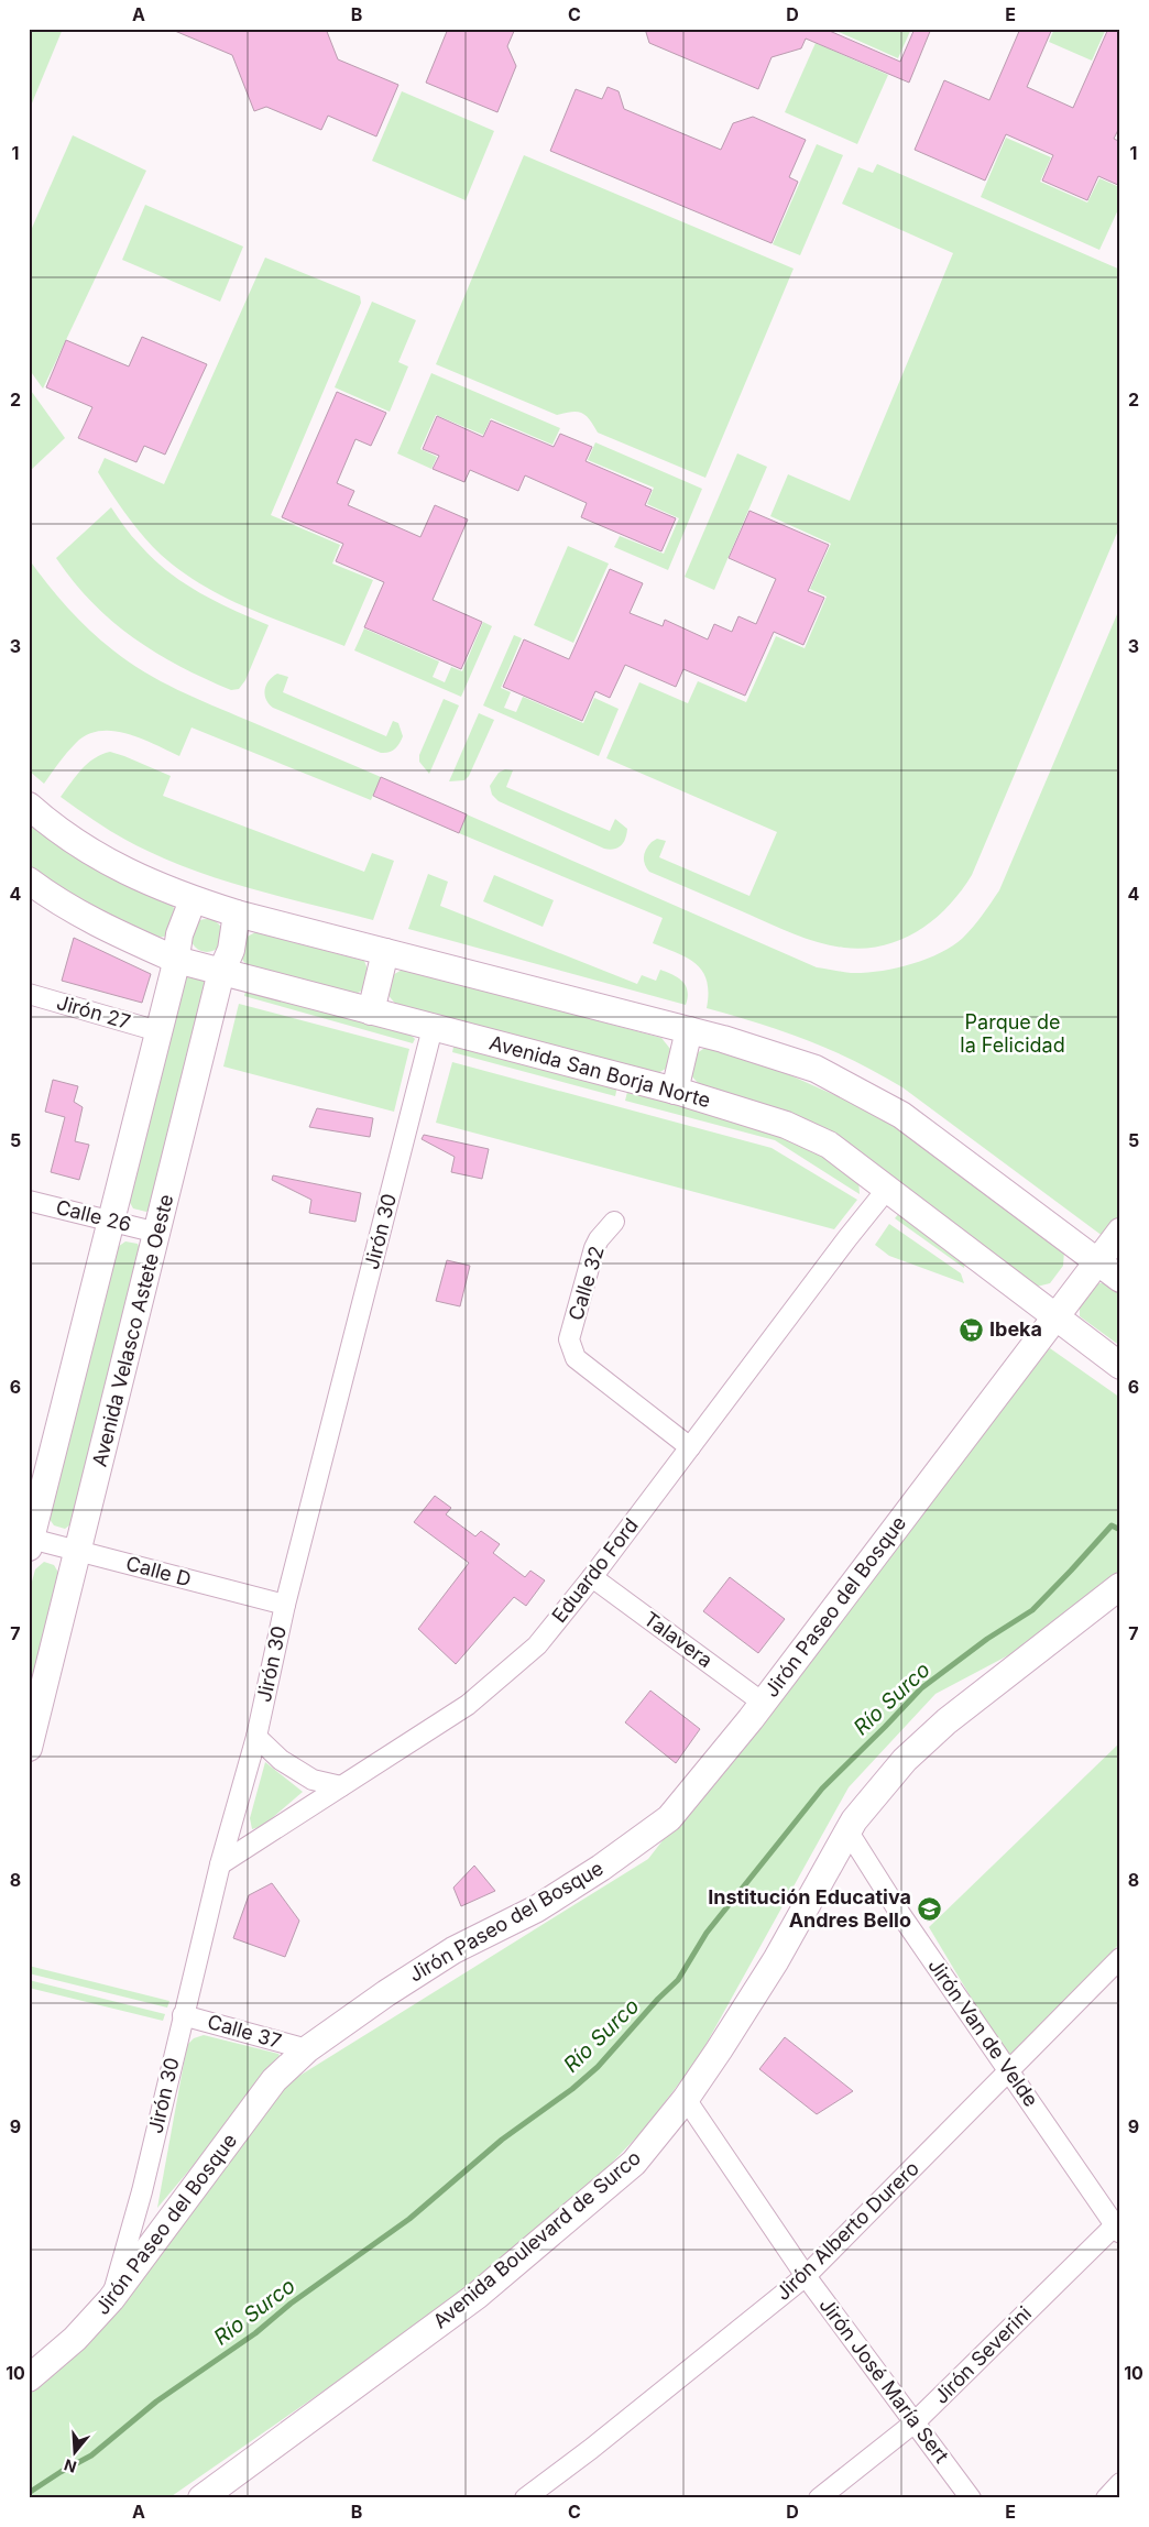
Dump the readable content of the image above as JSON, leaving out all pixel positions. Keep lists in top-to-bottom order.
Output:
{
  "streets": {
    "street": [
      "Jirón 27",
      "Avenida San Borja Norte",
      "Calle 26",
      "Jirón 30",
      "Calle 32",
      "Avenida Velasco Astete Oeste",
      "Eduardo Ford",
      "Calle D",
      "Jirón Paseo del Bosque",
      "Talavera",
      "Calle 37",
      "Jirón Van de Velde",
      "Jirón Alberto Durero",
      "Avenida Boulevard de Surco",
      "Jirón Severini",
      "Jirón José María Sert"
    ]
  },
  "crossings": [
    ["Avenida San Borja Norte", "Jirón 30"],
    ["Avenida San Borja Norte", "Avenida Velasco Astete Oeste"],
    ["Avenida San Borja Norte", "Eduardo Ford"],
    ["Avenida San Borja Norte", "Jirón Paseo del Bosque"],
    ["Calle 26", "Avenida Velasco Astete Oeste"],
    ["Jirón 30", "Eduardo Ford"],
    ["Jirón 30", "Calle D"],
    ["Jirón 30", "Jirón Paseo del Bosque"],
    ["Jirón 30", "Calle 37"],
    ["Calle 32", "Eduardo Ford"],
    ["Avenida Velasco Astete Oeste", "Calle D"],
    ["Eduardo Ford", "Talavera"],
    ["Jirón Paseo del Bosque", "Talavera"],
    ["Jirón Paseo del Bosque", "Calle 37"],
    ["Jirón Van de Velde", "Jirón Alberto Durero"],
    ["Jirón Van de Velde", "Avenida Boulevard de Surco"],
    ["Jirón Van de Velde", "Jirón Severini"],
    ["Jirón Alberto Durero", "Jirón José María Sert"],
    ["Avenida Boulevard de Surco", "Jirón José María Sert"],
    ["Jirón Severini", "Jirón José María Sert"]
  ],
  "water": ["Río Surco"],
  "parks": ["Parque de la Felicidad"],
  "places": {
    "supermarket": ["Ibeka"],
    "school or university": ["Institución Educativa Andres Bello"]
  },
  "north": "bottom",
  "grid": {
    "columns": [
      "A",
      "B",
      "C",
      "D",
      "E"
    ],
    "rows": [
      "1",
      "2",
      "3",
      "4",
      "5",
      "6",
      "7",
      "8",
      "9",
      "10"
    ]
  }
}
